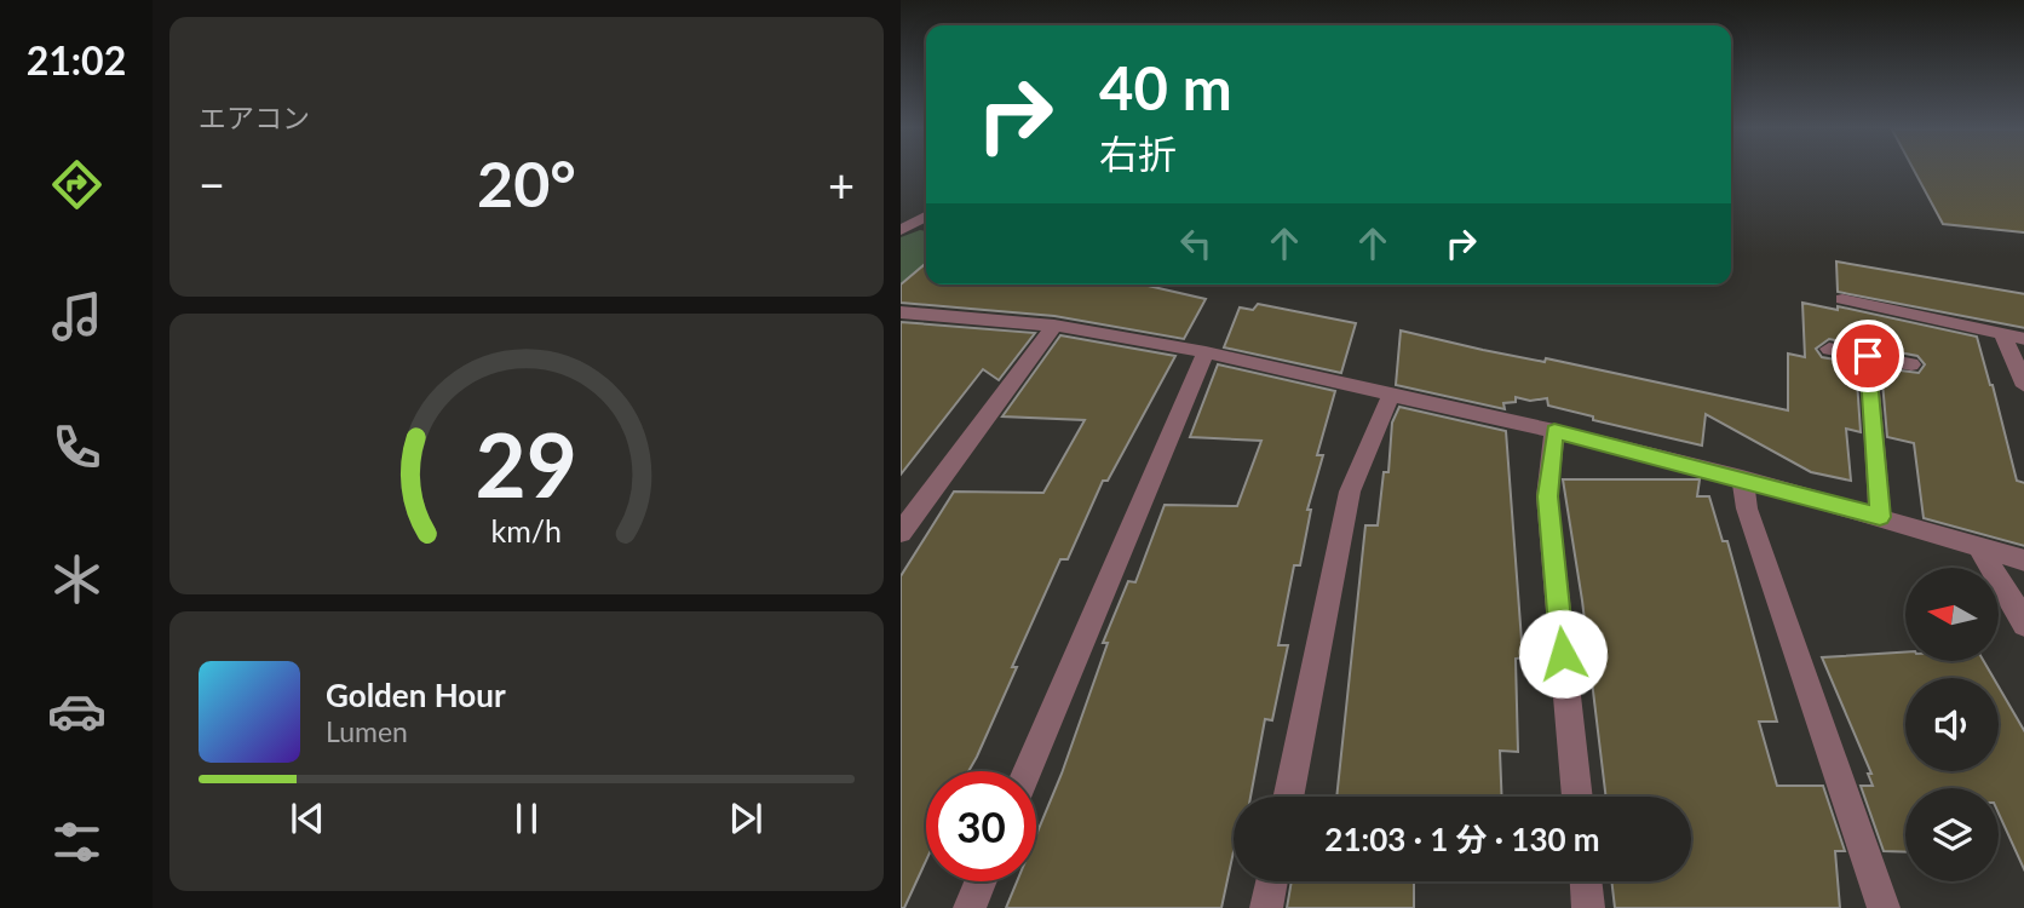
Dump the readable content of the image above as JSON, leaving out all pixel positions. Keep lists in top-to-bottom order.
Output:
{
  "north": "left",
  "page": {
    "tabs": "21:02",
    "tile": "エアコン",
    "turn": ["40 m", "右折"],
    "heat": ["−", "20°", "+"],
    "song": ["Golden Hour", "Lumen"],
    "limit": "30",
    "trip": "21:03 · 1 分 · 130 m",
    "gauge": ["29", "km/h"]
  }
}
